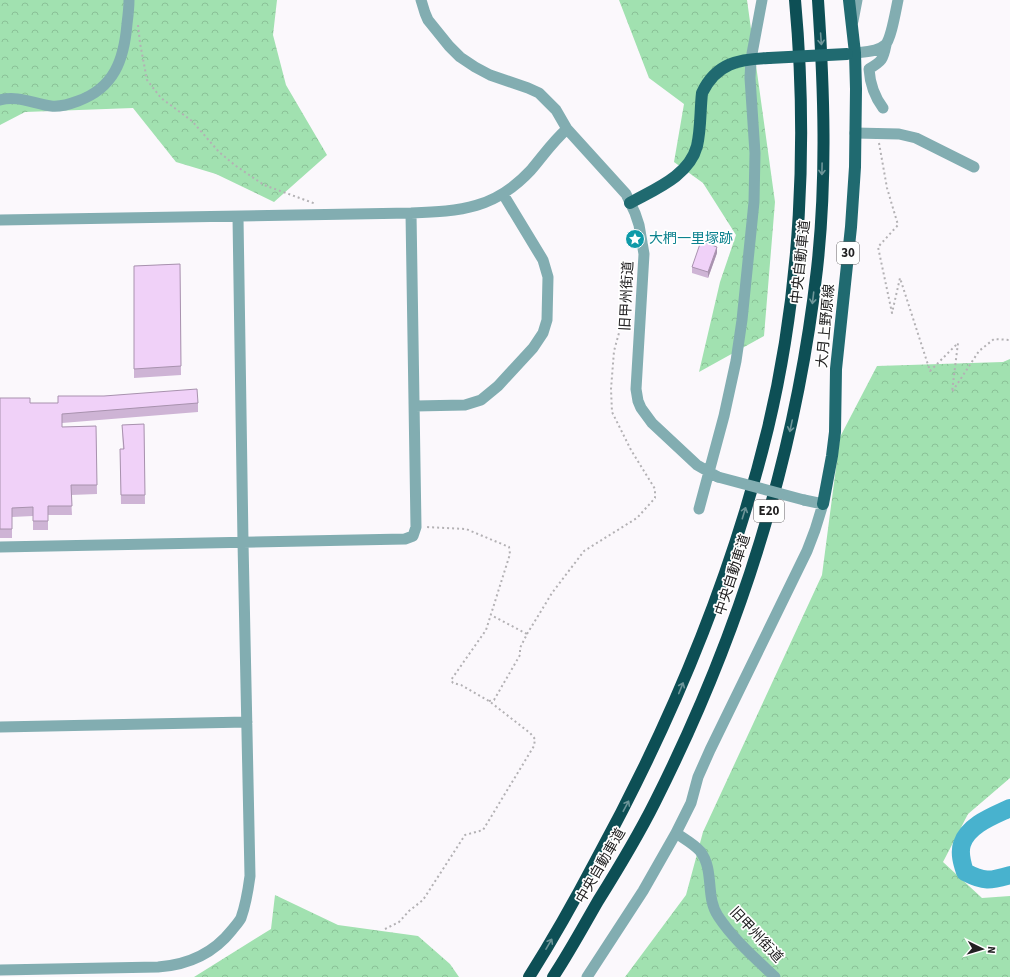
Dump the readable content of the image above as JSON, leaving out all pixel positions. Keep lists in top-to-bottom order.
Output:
{
  "streets": {
    "highway": ["中央自動車道", "E20"],
    "main road": ["30", "大月上野原線"],
    "street": ["旧甲州街道"]
  },
  "crossings": [
    ["旧甲州街道", "大月上野原線"]
  ],
  "places": {
    "place": ["大椚一里塚跡"]
  },
  "north": "right"
}
